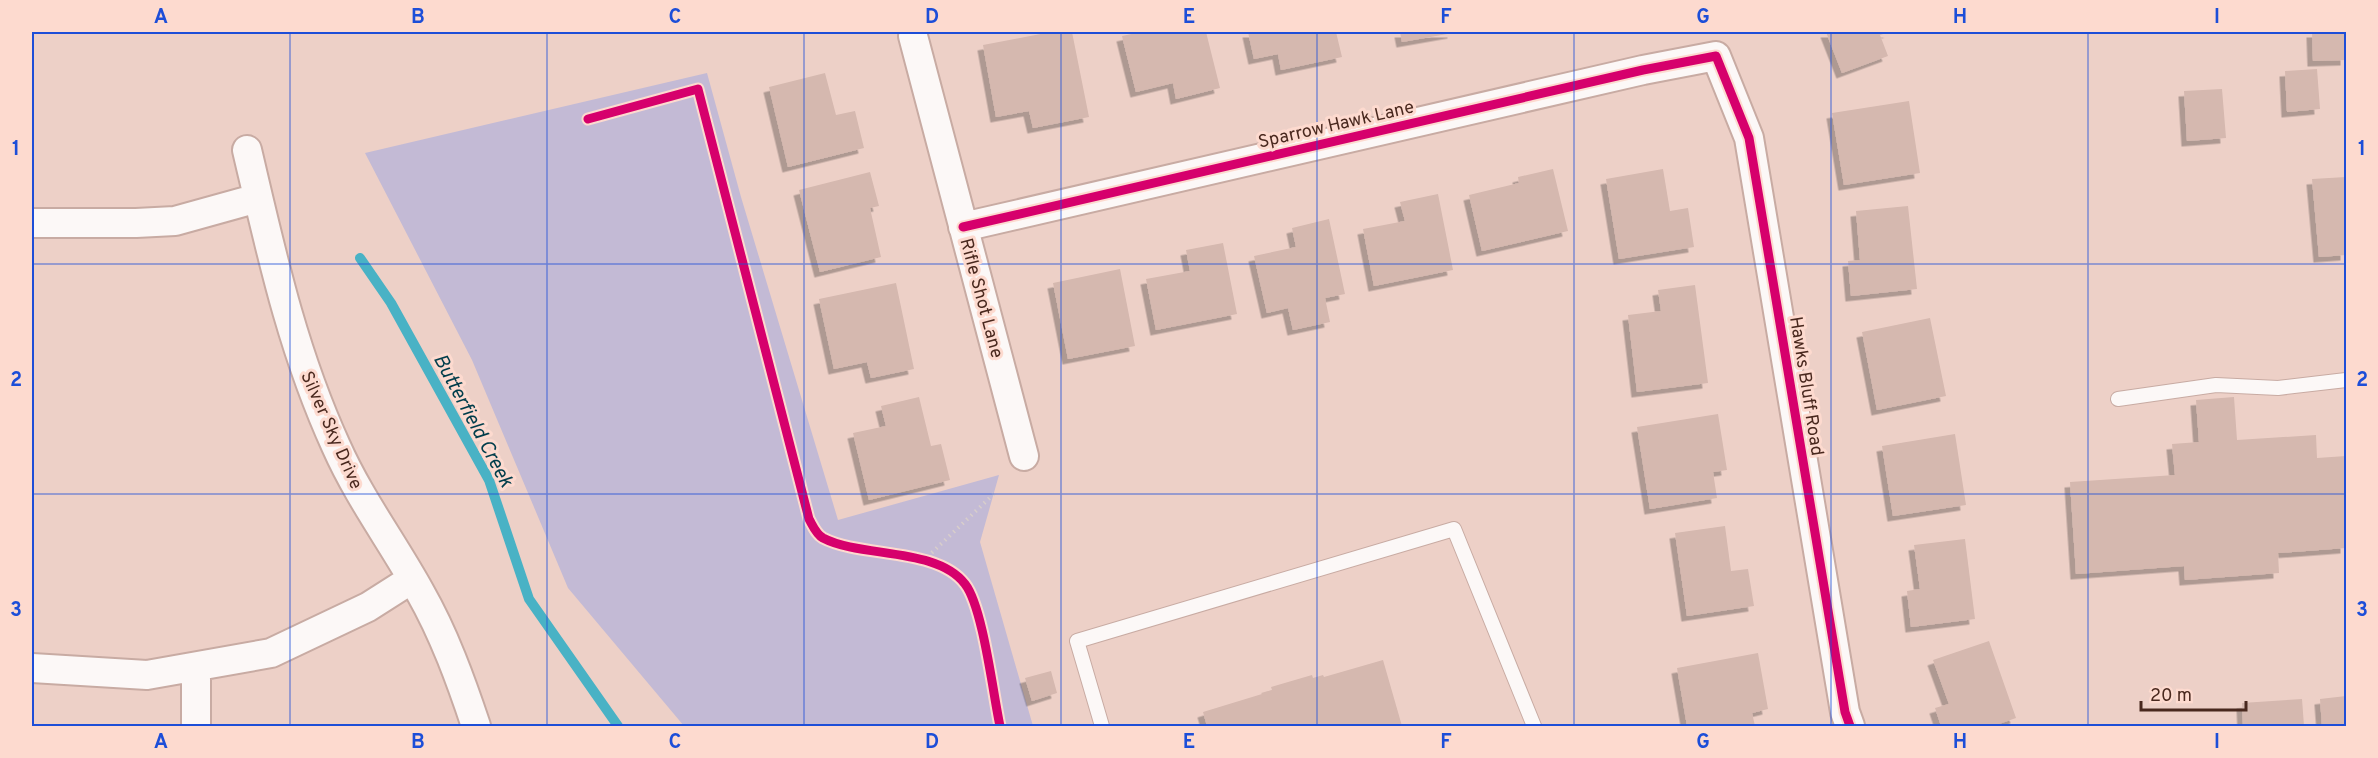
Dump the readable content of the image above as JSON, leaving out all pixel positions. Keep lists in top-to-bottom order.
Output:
{
  "streets": {
    "street": [
      "Sparrow Hawk Lane",
      "Rifle Shot Lane",
      "Hawks Bluff Road",
      "Silver Sky Drive"
    ]
  },
  "crossings": [
    ["Sparrow Hawk Lane", "Rifle Shot Lane"],
    ["Sparrow Hawk Lane", "Hawks Bluff Road"]
  ],
  "water": ["Butterfield Creek"],
  "scale_bar": "20 m",
  "grid": {
    "columns": [
      "A",
      "B",
      "C",
      "D",
      "E",
      "F",
      "G",
      "H",
      "I"
    ],
    "rows": ["1", "2", "3"]
  }
}
